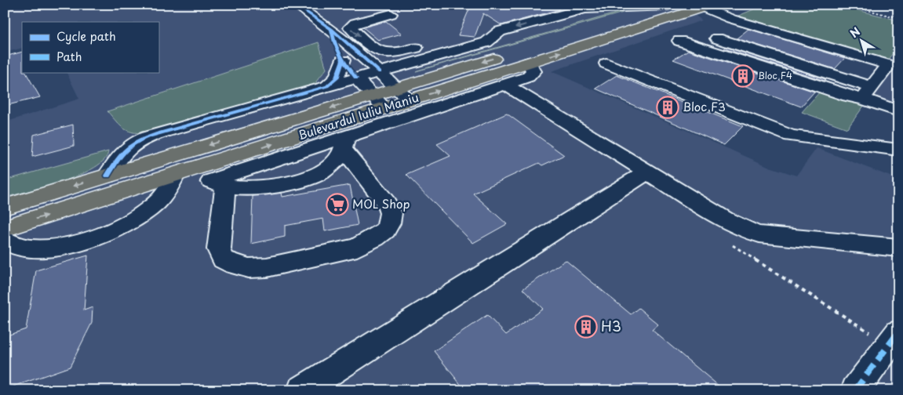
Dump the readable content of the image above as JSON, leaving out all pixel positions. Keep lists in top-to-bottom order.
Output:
{
  "streets": {
    "main road": ["Bulevardul Iuliu Maniu"]
  },
  "places": {
    "building": ["Bloc F4", "Bloc F3", "H3"],
    "supermarket": ["MOL Shop"]
  },
  "legend": ["Cycle path", "Path"],
  "north": "top left"
}
